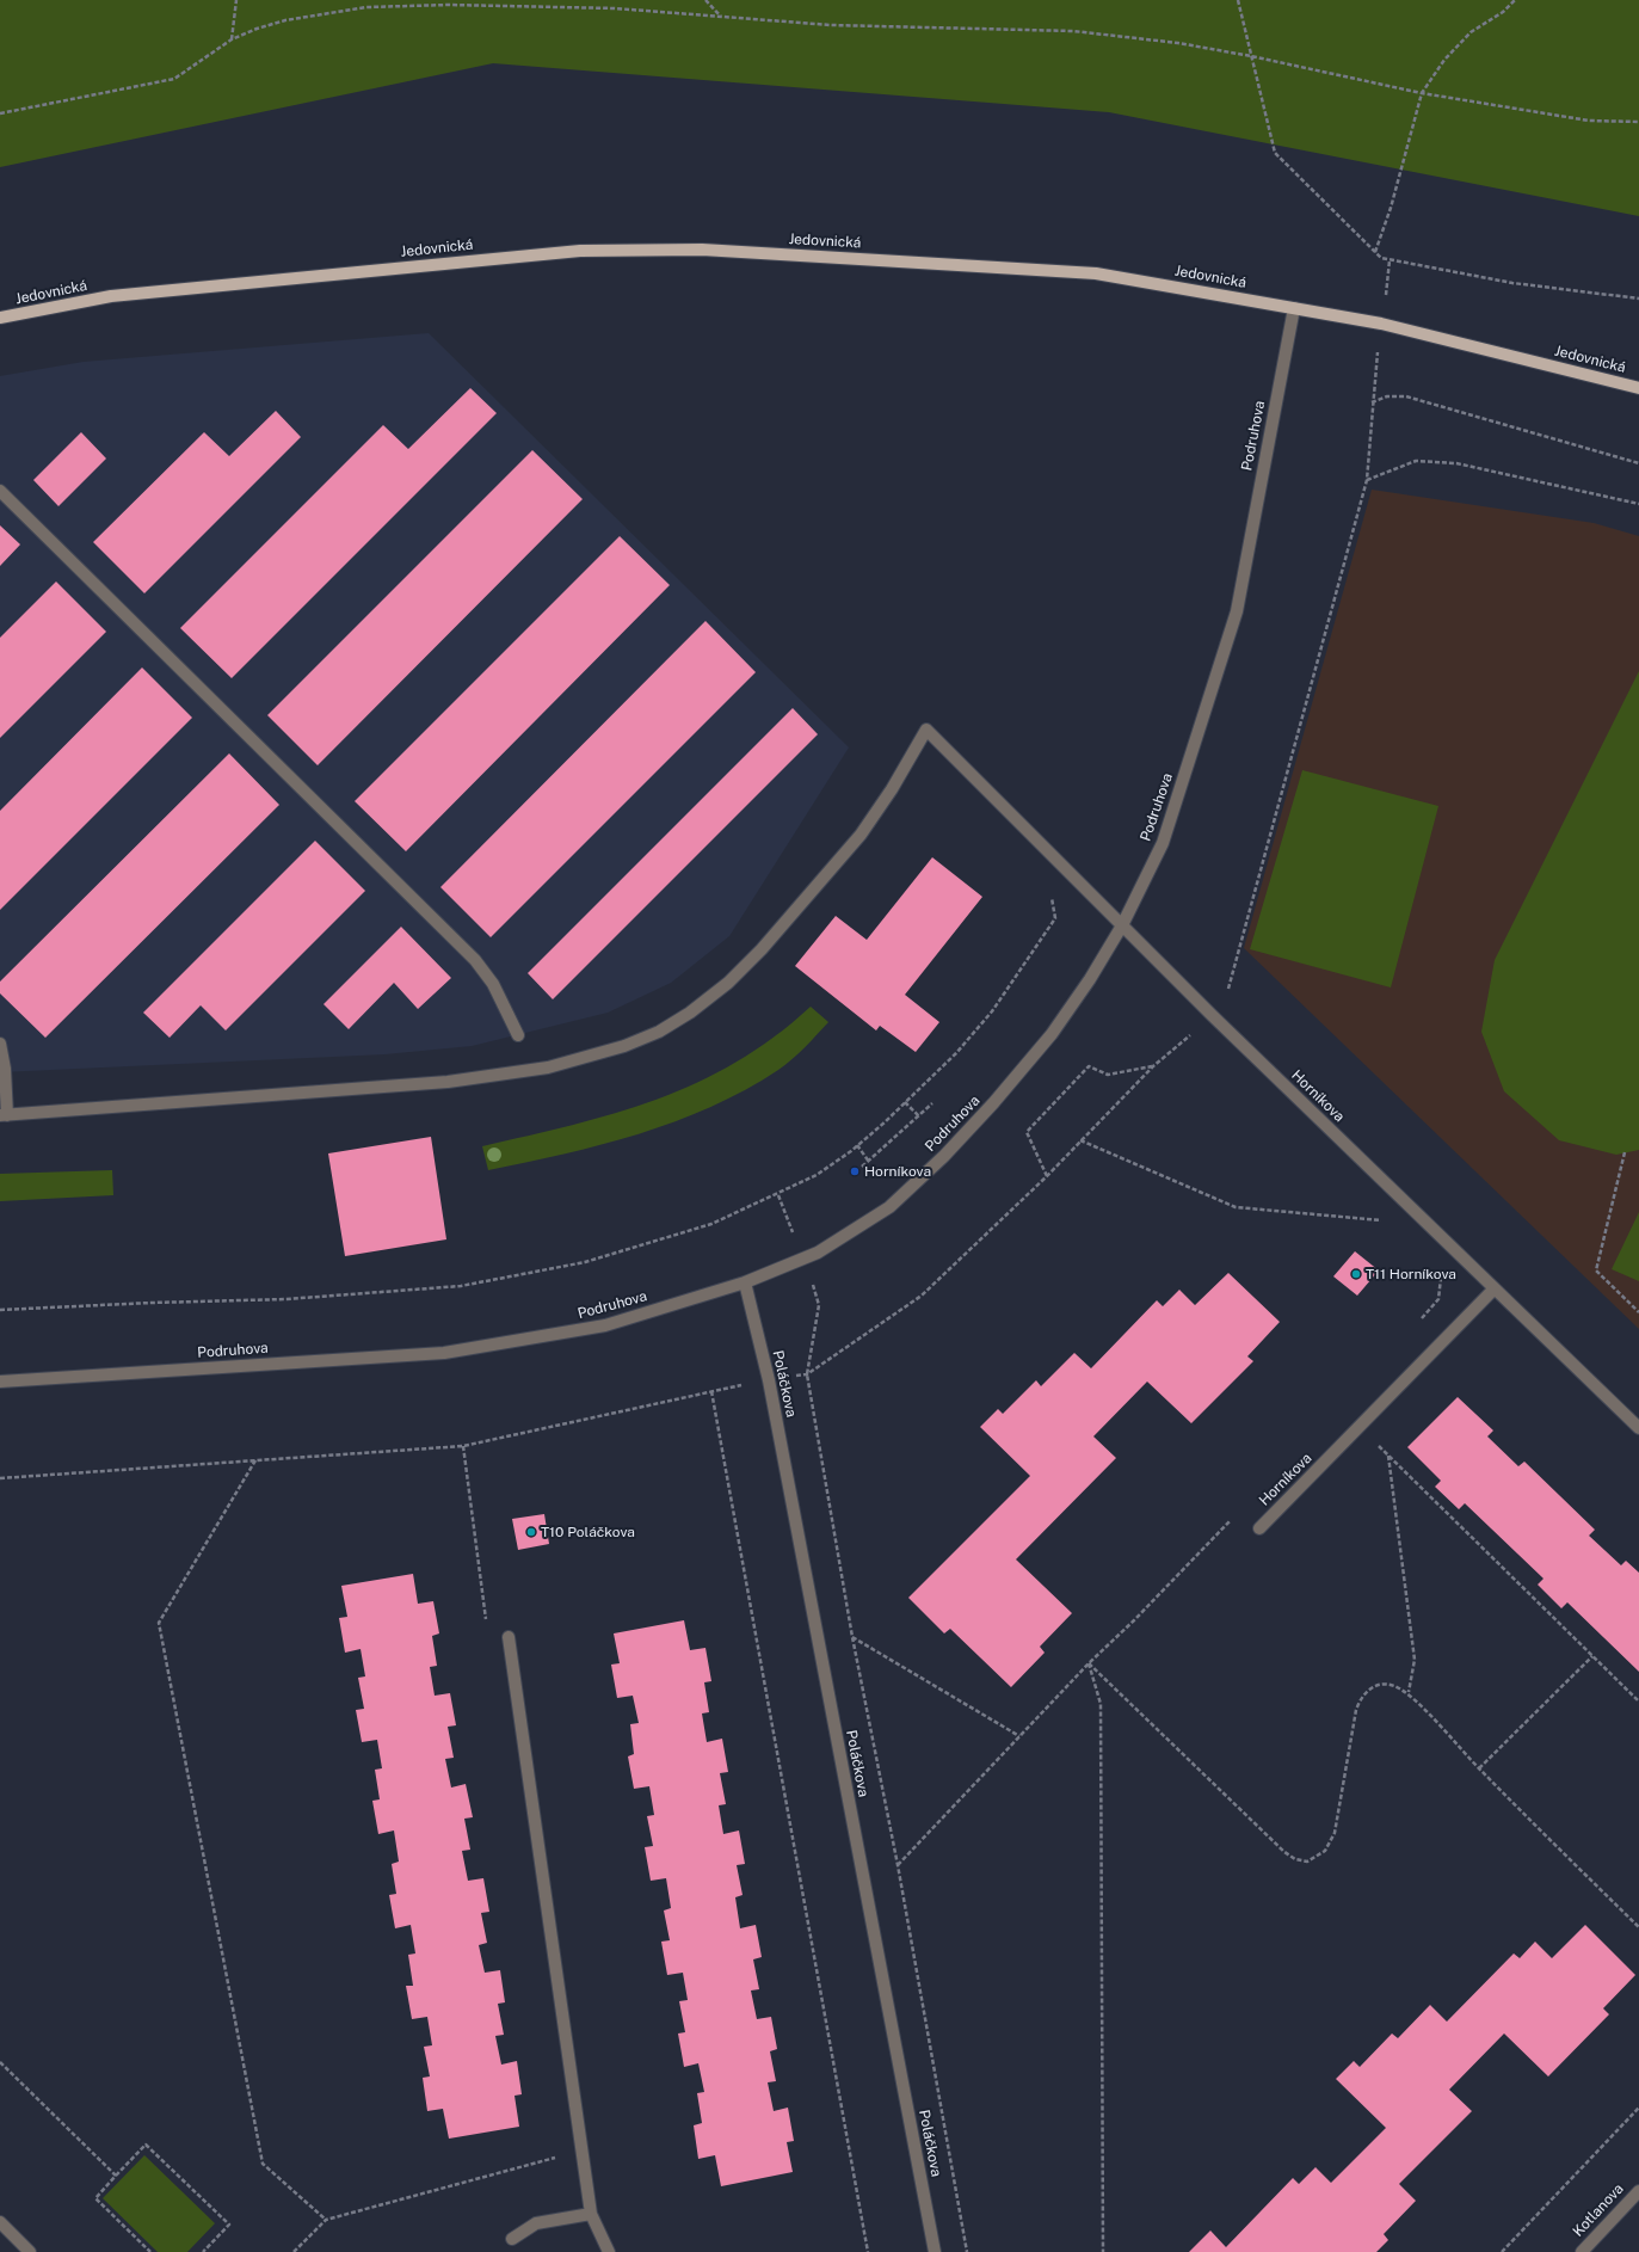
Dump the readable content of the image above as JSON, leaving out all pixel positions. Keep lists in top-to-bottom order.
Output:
{
  "streets": {
    "main road": ["Jedovnická"],
    "street": [
      "Podruhova",
      "Horníkova",
      "Poláčkova",
      "Kotlanova"
    ]
  },
  "crossings": [
    ["Jedovnická", "Podruhova"],
    ["Podruhova", "Horníkova"],
    ["Podruhova", "Poláčkova"]
  ],
  "places": ["Horníkova", "T11 Horníkova", "T10 Poláčkova"]
}
